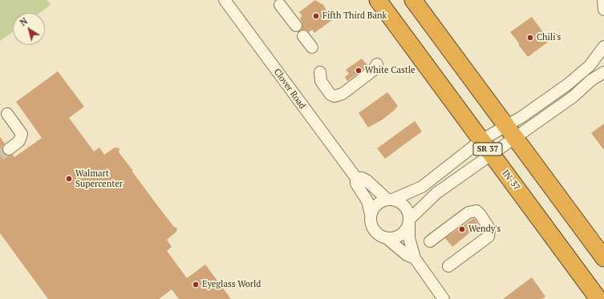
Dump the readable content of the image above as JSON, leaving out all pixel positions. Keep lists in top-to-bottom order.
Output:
{
  "streets": {
    "highway": ["SR 37", "IN-37"],
    "street": ["Clover Road"]
  },
  "places": [
    "Fifth Third Bank",
    "Chili's",
    "White Castle",
    "Walmart Supercenter",
    "Wendy's",
    "Eyeglass World"
  ],
  "north": "top left"
}
